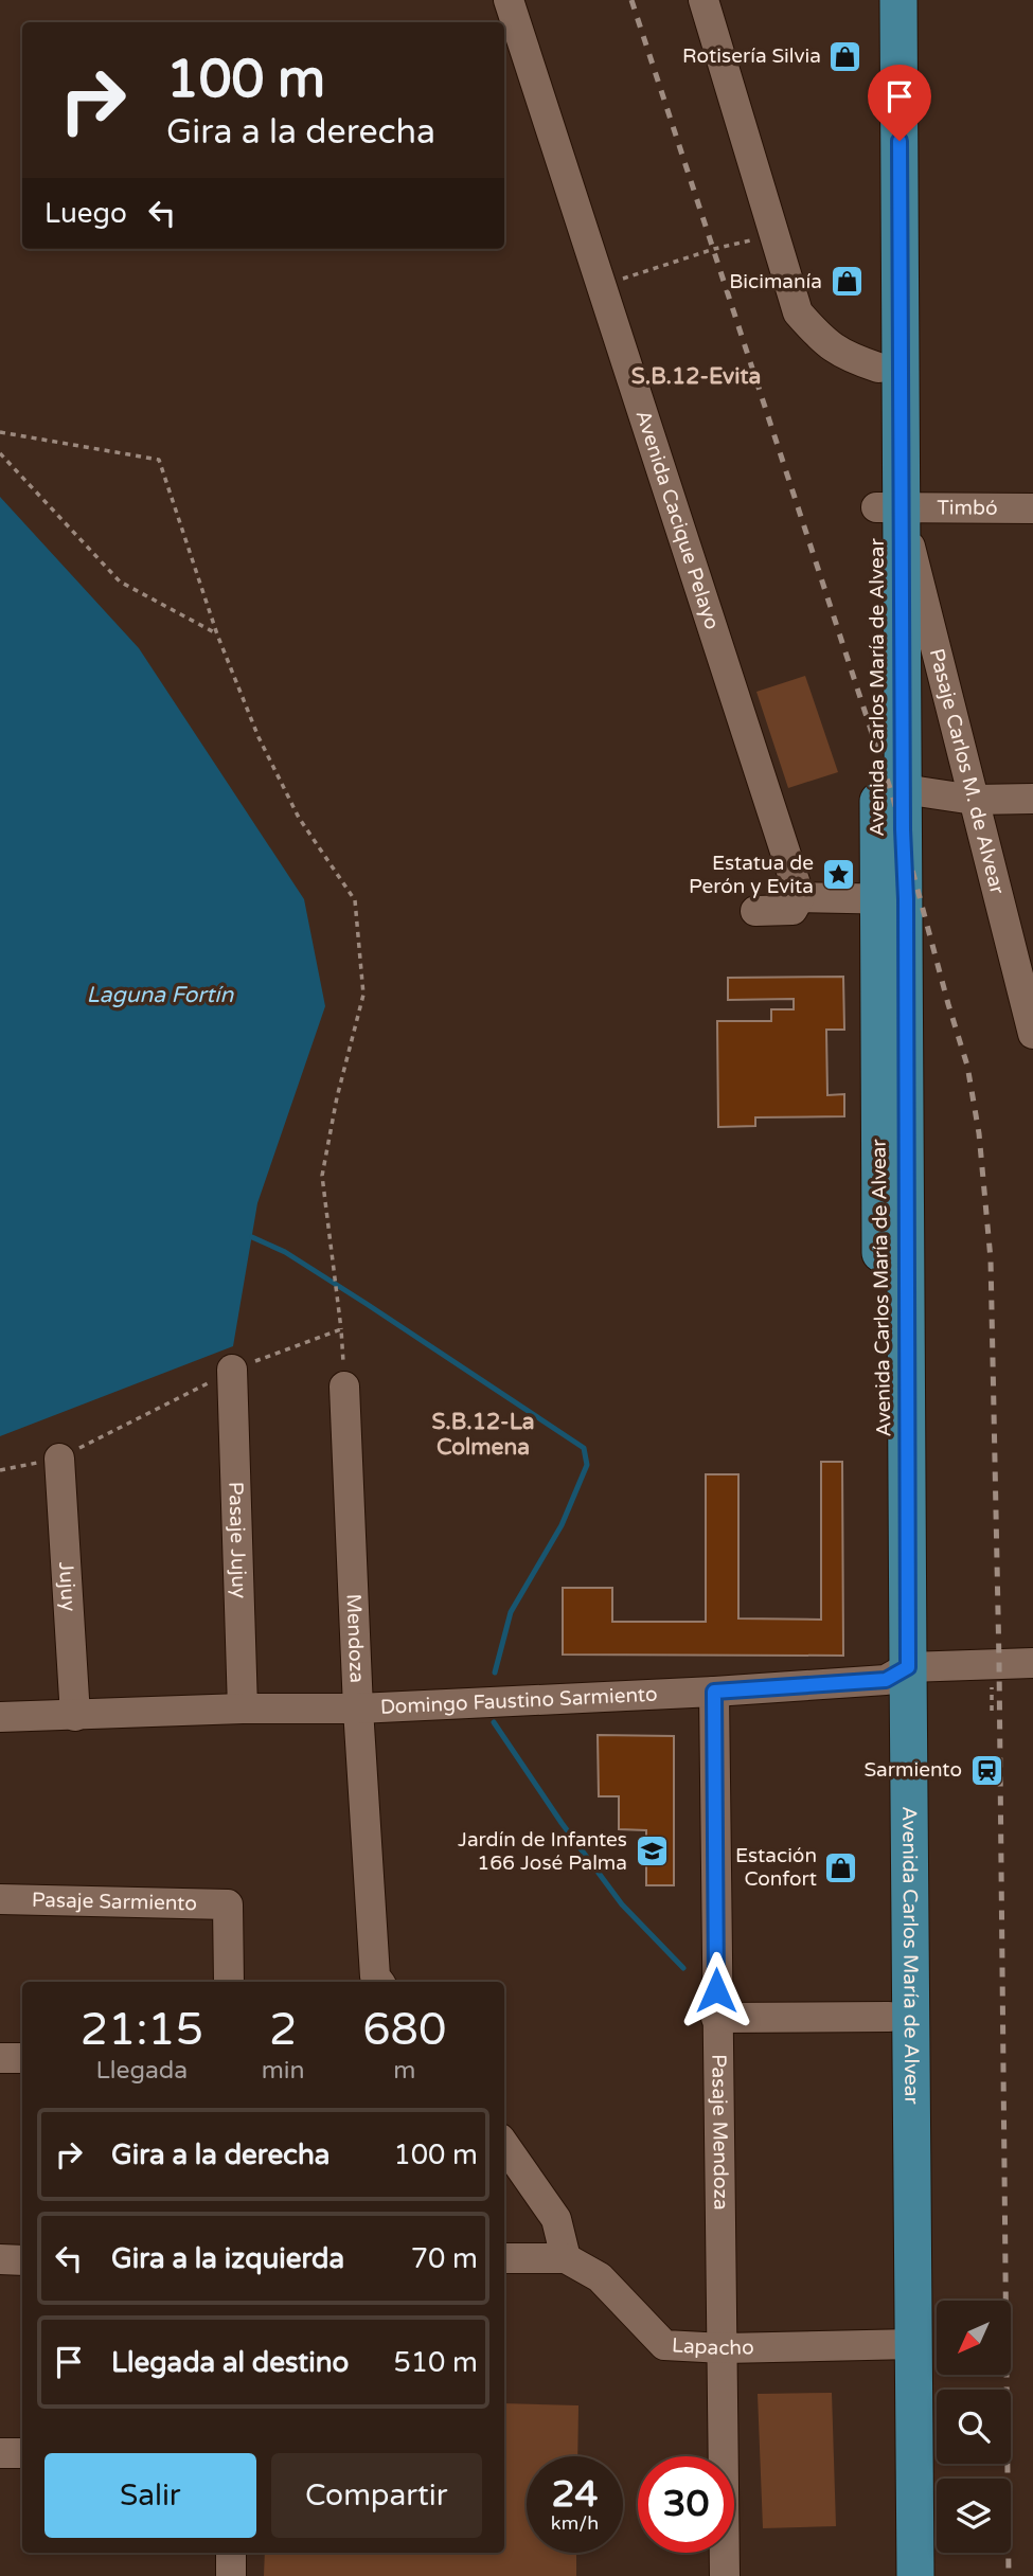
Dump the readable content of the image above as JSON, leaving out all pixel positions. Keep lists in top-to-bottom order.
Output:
{
  "streets": {
    "main road": ["Avenida Carlos María de Alvear"],
    "street": [
      "Timbó",
      "Avenida Cacique Pelayo",
      "Pasaje Carlos M. de Alvear",
      "Pasaje Jujuy",
      "Jujuy",
      "Mendoza",
      "Domingo Faustino Sarmiento",
      "Pasaje Sarmiento",
      "Pasaje Mendoza",
      "Lapacho"
    ]
  },
  "crossings": [
    ["Timbó", "Avenida Carlos María de Alvear"],
    ["Timbó", "Pasaje Carlos M. de Alvear"],
    ["Avenida Carlos María de Alvear", "Pasaje Carlos M. de Alvear"],
    ["Avenida Carlos María de Alvear", "Domingo Faustino Sarmiento"],
    ["Avenida Carlos María de Alvear", "Lapacho"],
    ["Pasaje Jujuy", "Domingo Faustino Sarmiento"],
    ["Jujuy", "Domingo Faustino Sarmiento"],
    ["Mendoza", "Domingo Faustino Sarmiento"],
    ["Domingo Faustino Sarmiento", "Pasaje Mendoza"],
    ["Pasaje Mendoza", "Lapacho"]
  ],
  "districts": ["S.B.12-Evita", "S.B.12-La Colmena"],
  "water": ["Laguna Fortín"],
  "places": {
    "shop": ["Rotisería Silvia", "Bicimanía", "Estación Confort"],
    "place": ["Estatua de Perón y Evita"],
    "station": ["Sarmiento"],
    "school or university": ["Jardín de Infantes 166 José Palma"]
  },
  "north": "bottom left",
  "page": {
    "turn": ["100 m", "Gira a la derecha"],
    "then": "Luego",
    "eta": [
      "21:15",
      "Llegada",
      "2",
      "min",
      "680",
      "m"
    ],
    "list": [
      {
        "name": "Gira a la derecha",
        "value": "100 m"
      },
      {
        "name": "Gira a la izquierda",
        "value": "70 m"
      },
      {
        "name": "Llegada al destino",
        "value": "510 m"
      }
    ],
    "buttons": ["Salir", "Compartir"],
    "speed": "24 km/h",
    "limit": "30"
  }
}
